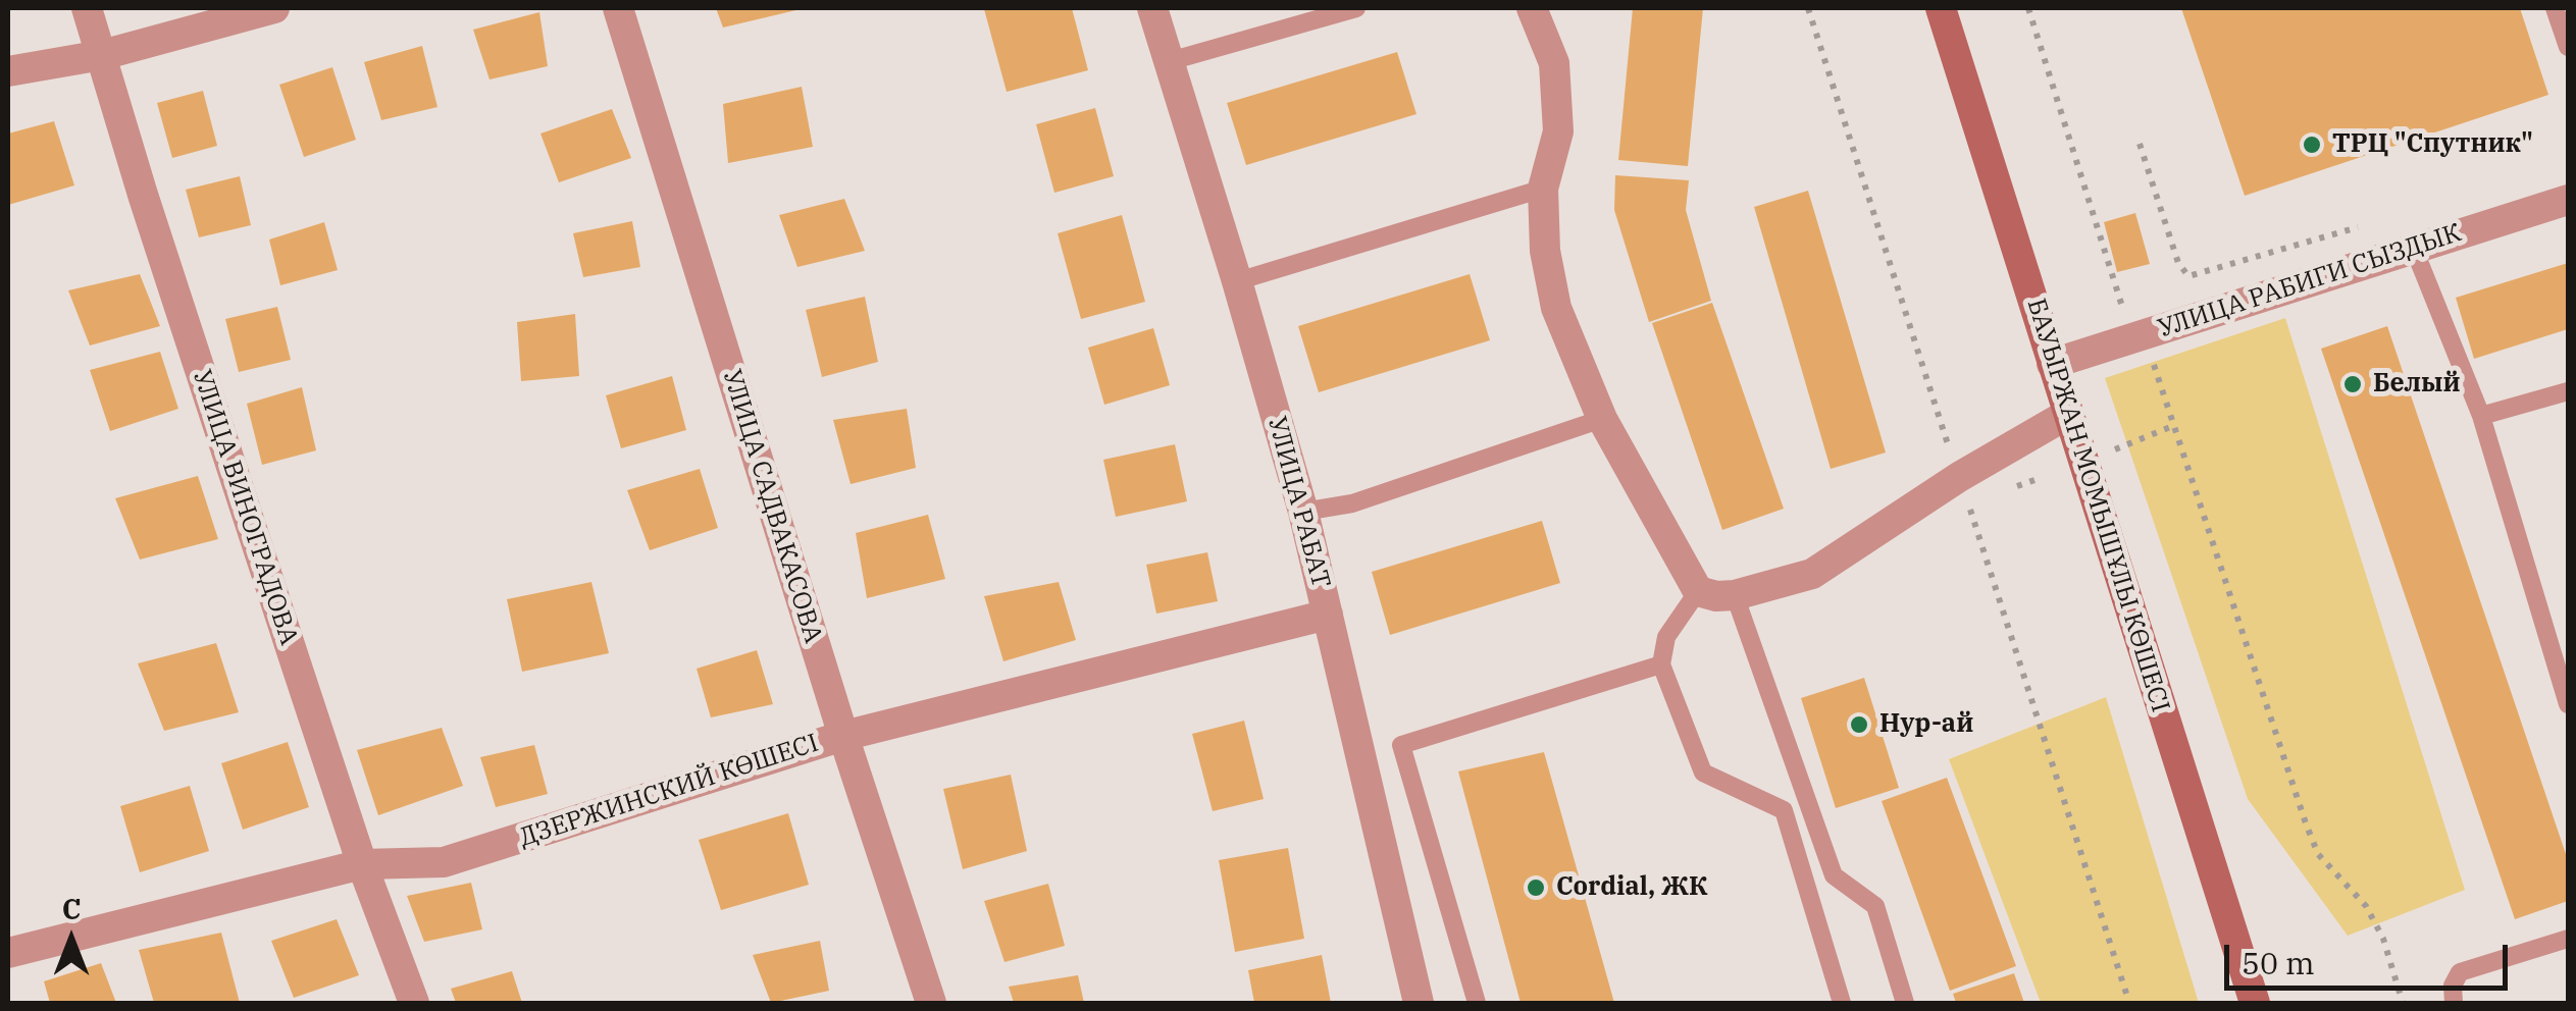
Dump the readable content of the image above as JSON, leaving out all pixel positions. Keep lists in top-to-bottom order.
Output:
{
  "streets": {
    "main road": ["БАУЫРЖАН МОМЫШҰЛЫ КӨШЕСІ"],
    "street": [
      "УЛИЦА РАБИГИ СЫЗДЫК",
      "УЛИЦА РАБАТ",
      "УЛИЦА САДВАКАСОВА",
      "УЛИЦА ВИНОГРАДОВА",
      "ДЗЕРЖИНСКИЙ КӨШЕСІ"
    ]
  },
  "crossings": [
    ["УЛИЦА РАБИГИ СЫЗДЫК", "БАУЫРЖАН МОМЫШҰЛЫ КӨШЕСІ"],
    ["УЛИЦА РАБАТ", "ДЗЕРЖИНСКИЙ КӨШЕСІ"],
    ["УЛИЦА САДВАКАСОВА", "ДЗЕРЖИНСКИЙ КӨШЕСІ"],
    ["УЛИЦА ВИНОГРАДОВА", "ДЗЕРЖИНСКИЙ КӨШЕСІ"]
  ],
  "places": [
    "ТРЦ \"Спутник\"",
    "Белый",
    "Нур-ай",
    "Cordial, ЖК"
  ],
  "scale_bar": "50 m",
  "north": "top"
}
